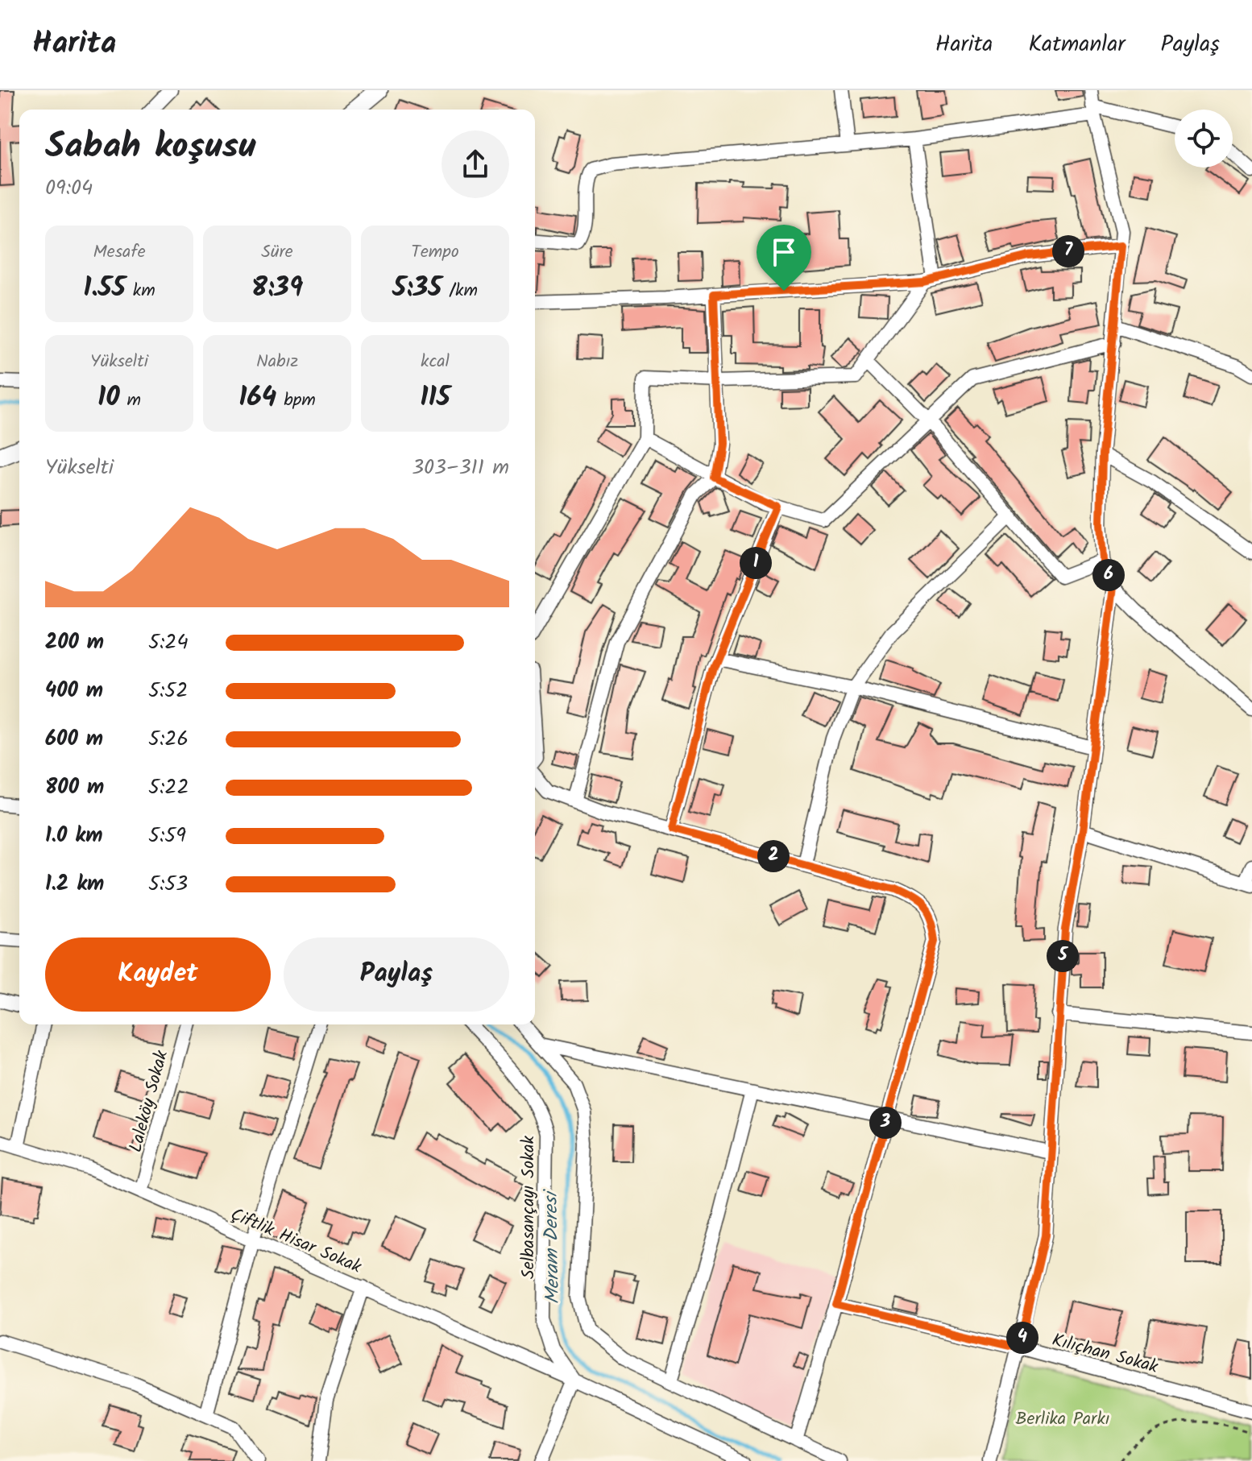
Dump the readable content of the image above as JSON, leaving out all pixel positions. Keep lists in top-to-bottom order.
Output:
{
  "streets": {
    "street": [
      "Laleköy Sokak",
      "Selbasançayı Sokak",
      "Çiftlik Hisar Sokak",
      "Kılıçhan Sokak"
    ]
  },
  "crossings": [
    ["Laleköy Sokak", "Çiftlik Hisar Sokak"],
    ["Selbasançayı Sokak", "Çiftlik Hisar Sokak"]
  ],
  "water": ["Meram Deresi"],
  "parks": ["Berlika Parkı"],
  "page": {
    "header": "Harita",
    "nav": ["Harita", "Katmanlar", "Paylaş"],
    "heading": ["Sabah koşusu", "09:04"],
    "stats": [
      ["Mesafe", "1.55 km"],
      ["Süre", "8:39"],
      ["Tempo", "5:35 /km"],
      ["Yükselti", "10 m"],
      ["Nabız", "164 bpm"],
      ["kcal", "115"]
    ],
    "pins": [
      "7",
      "1",
      "6",
      "2",
      "5",
      "3",
      "4"
    ],
    "chart": ["Yükselti", "303–311 m"],
    "list": [
      {
        "name": "200 m",
        "note": "5:24"
      },
      {
        "name": "400 m",
        "note": "5:52"
      },
      {
        "name": "600 m",
        "note": "5:26"
      },
      {
        "name": "800 m",
        "note": "5:22"
      },
      {
        "name": "1.0 km",
        "note": "5:59"
      },
      {
        "name": "1.2 km",
        "note": "5:53"
      }
    ],
    "buttons": ["Kaydet", "Paylaş"]
  }
}
